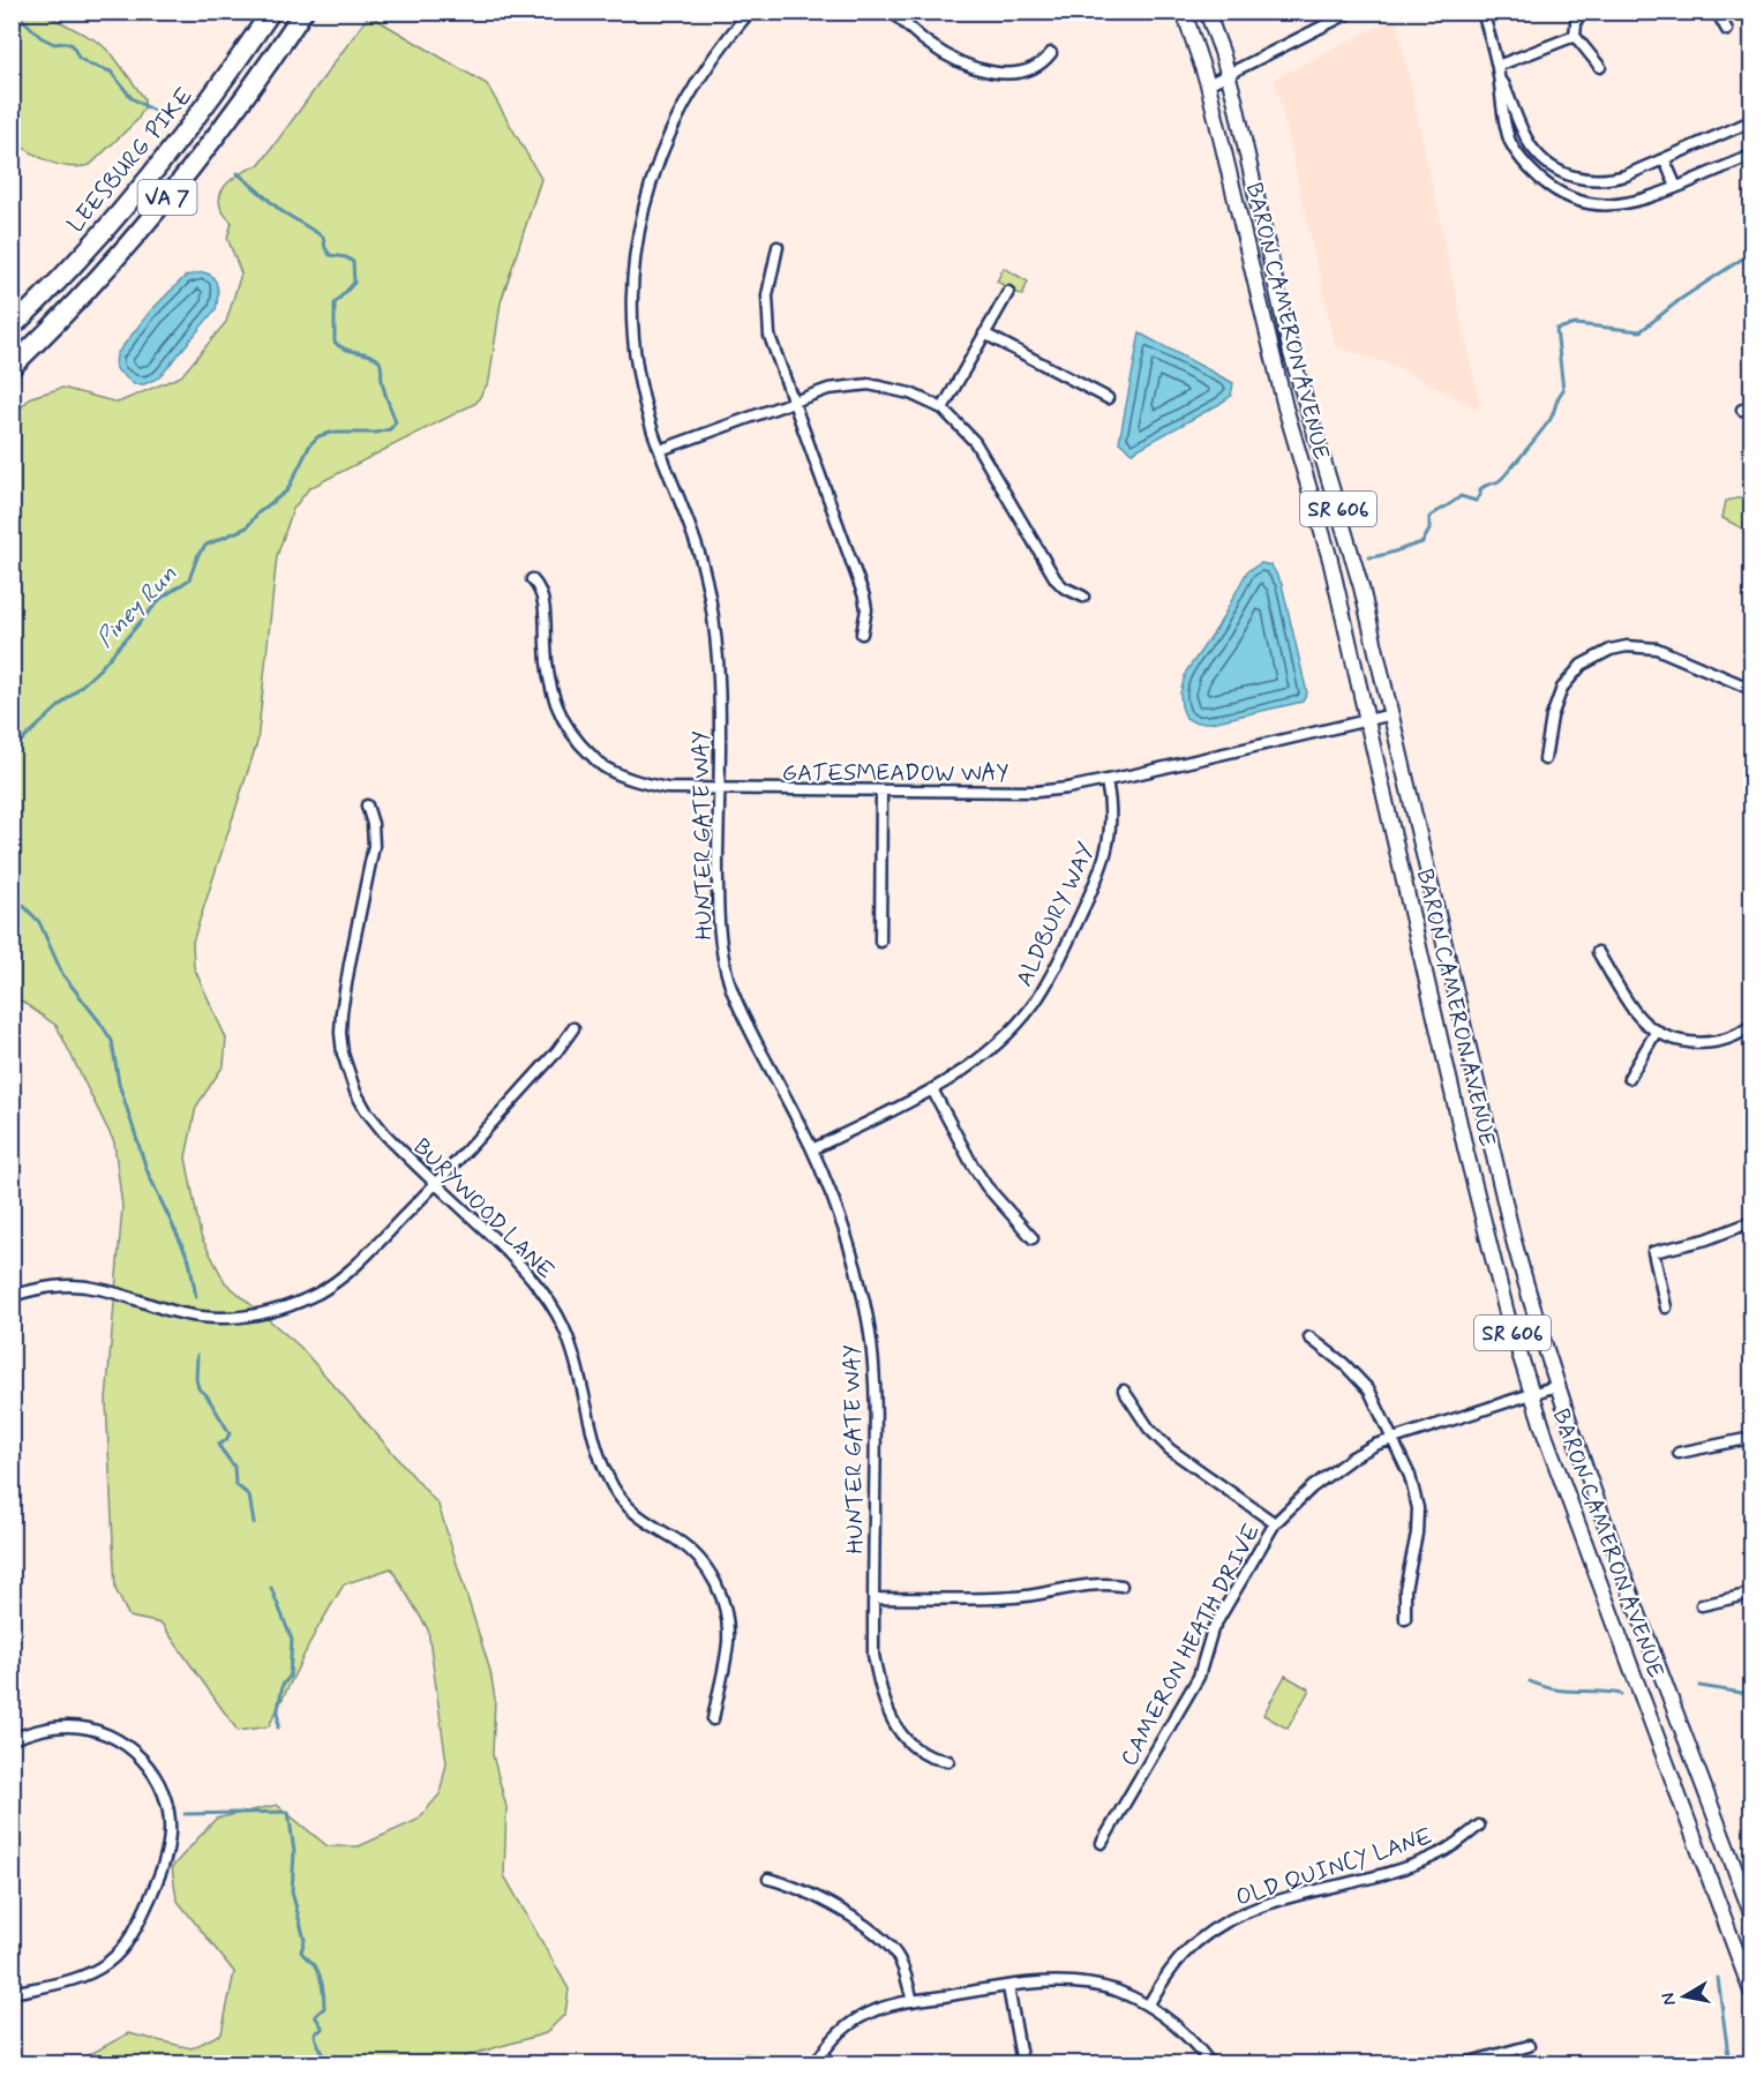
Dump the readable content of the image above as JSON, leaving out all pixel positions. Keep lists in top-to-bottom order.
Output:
{
  "streets": {
    "highway": ["LEESBURG PIKE", "VA 7"],
    "main road": ["BARON CAMERON AVENUE", "SR 606"],
    "street": [
      "GATESMEADOW WAY",
      "HUNTER GATE WAY",
      "ALDBURY WAY",
      "BURYWOOD LANE",
      "CAMERON HEATH DRIVE",
      "OLD QUINCY LANE"
    ]
  },
  "crossings": [
    ["BARON CAMERON AVENUE", "GATESMEADOW WAY"],
    ["BARON CAMERON AVENUE", "CAMERON HEATH DRIVE"],
    ["GATESMEADOW WAY", "HUNTER GATE WAY"],
    ["GATESMEADOW WAY", "ALDBURY WAY"],
    ["HUNTER GATE WAY", "ALDBURY WAY"]
  ],
  "water": ["Piney Run"],
  "north": "left"
}
